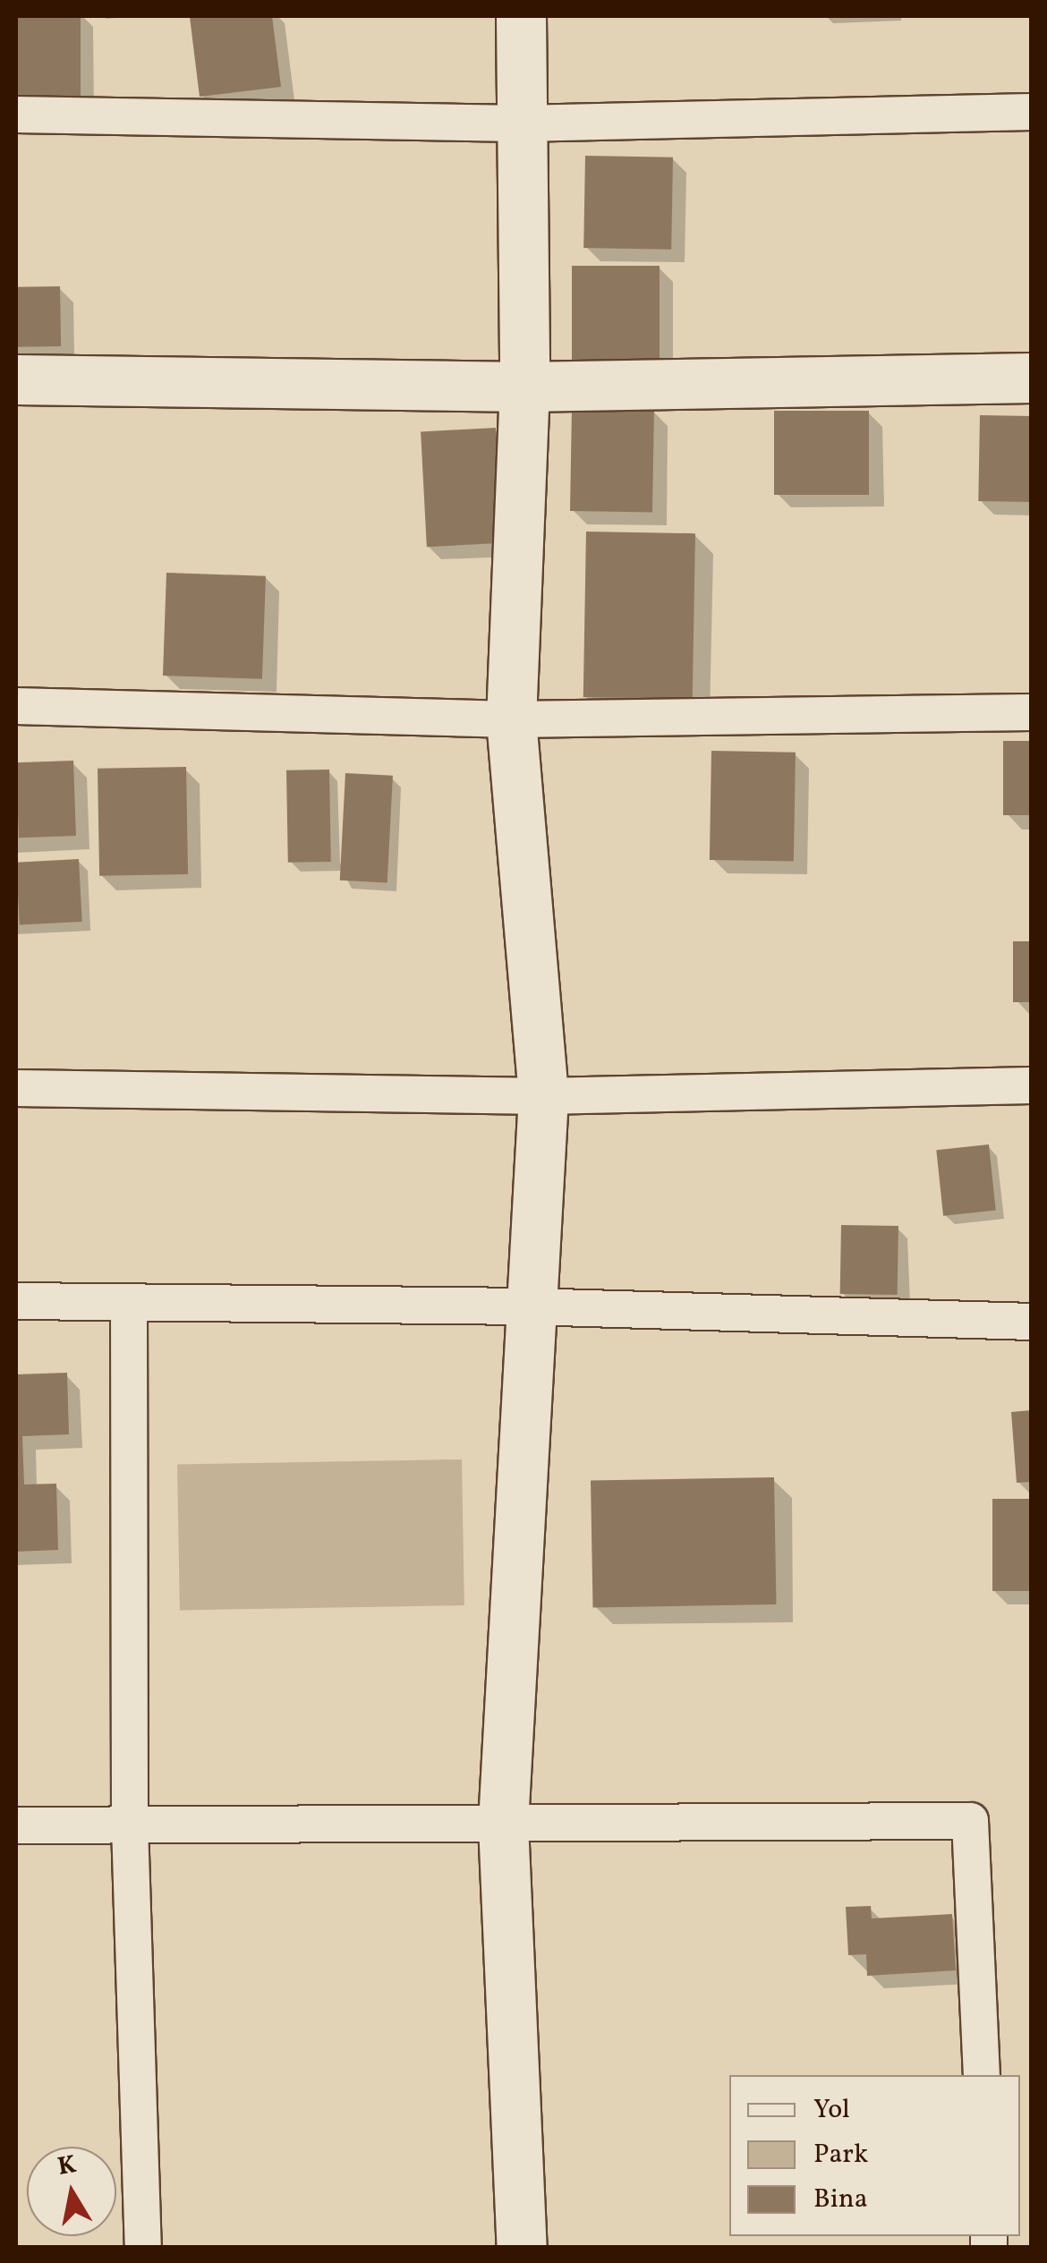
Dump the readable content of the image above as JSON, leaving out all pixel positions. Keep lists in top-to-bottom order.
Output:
{
  "legend": ["Yol", "Park", "Bina"],
  "north": "top"
}
